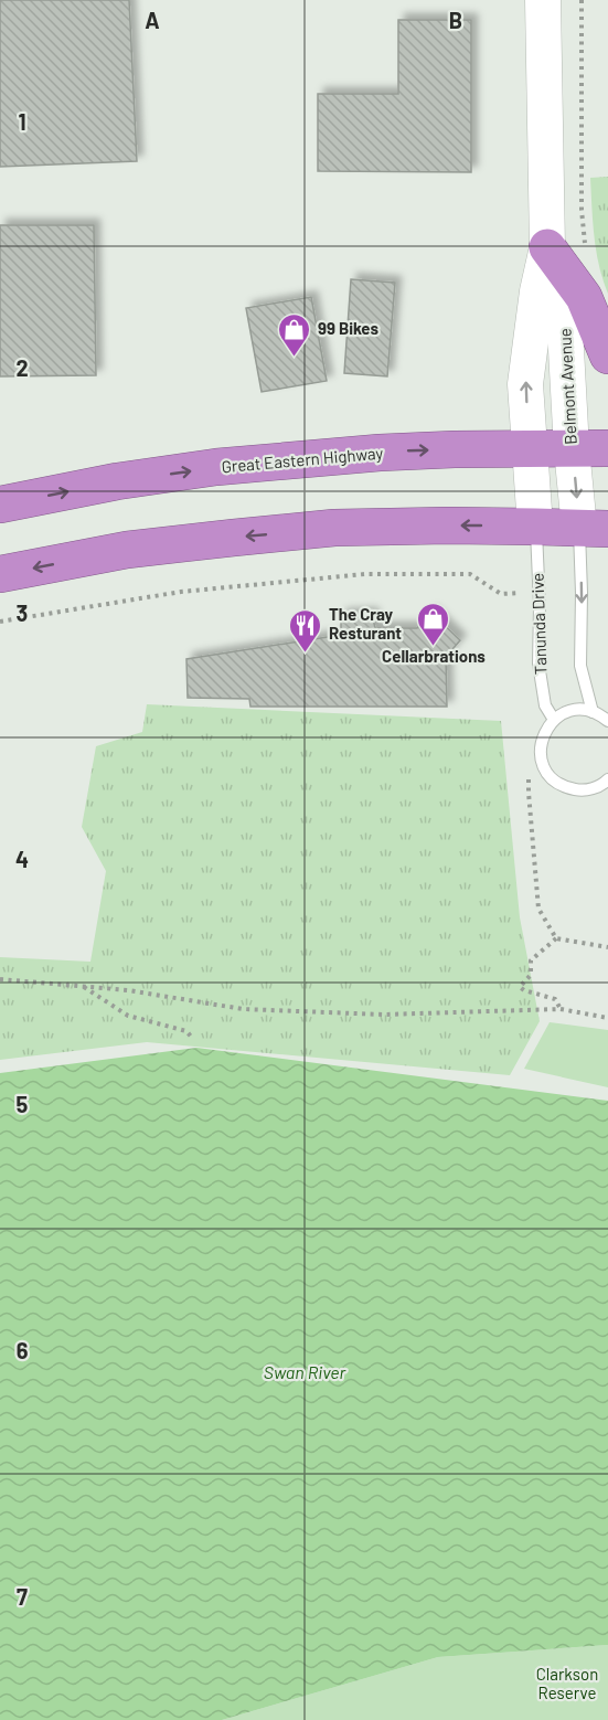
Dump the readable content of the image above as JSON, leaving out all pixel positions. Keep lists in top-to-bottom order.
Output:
{
  "streets": {
    "highway": ["Great Eastern Highway"],
    "main road": ["Belmont Avenue"],
    "lane": ["Tanunda Drive"]
  },
  "crossings": [
    ["Belmont Avenue", "Great Eastern Highway"],
    ["Belmont Avenue", "Tanunda Drive"]
  ],
  "water": ["Swan River"],
  "parks": ["Clarkson Reserve"],
  "places": {
    "shop": ["99 Bikes", "Cellarbrations"],
    "restaurant": ["The Cray Resturant"]
  },
  "grid": {
    "columns": ["A", "B"],
    "rows": [
      "1",
      "2",
      "3",
      "4",
      "5",
      "6",
      "7"
    ]
  }
}
